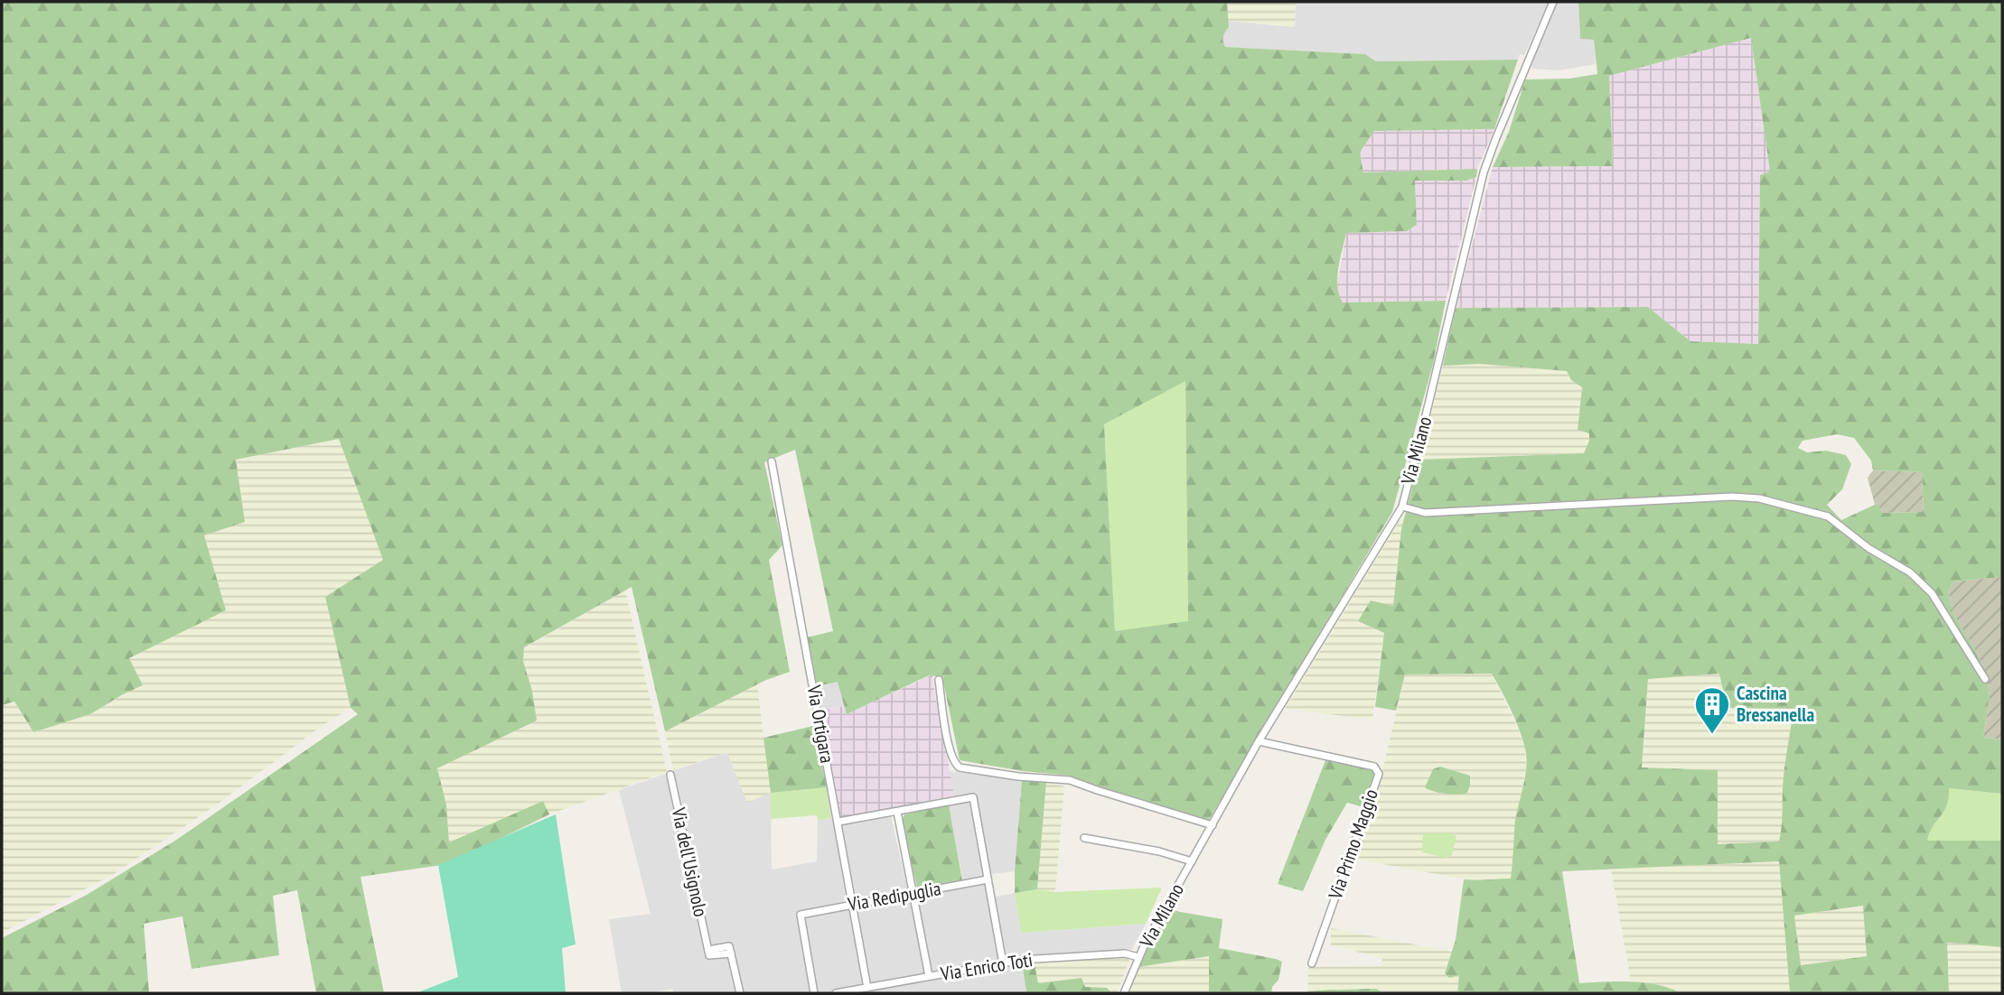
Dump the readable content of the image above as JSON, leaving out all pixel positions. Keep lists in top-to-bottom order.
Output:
{
  "streets": {
    "street": [
      "Via Milano",
      "Via Ortigara",
      "Via Primo Maggio",
      "Via dell'Usignolo",
      "Via Redipuglia",
      "Via Enrico Toti"
    ]
  },
  "crossings": [
    ["Via Milano", "Via Primo Maggio"],
    ["Via Milano", "Via Enrico Toti"],
    ["Via Ortigara", "Via Redipuglia"],
    ["Via Ortigara", "Via Enrico Toti"]
  ],
  "places": {
    "building": ["Cascina Bressanella"]
  }
}
